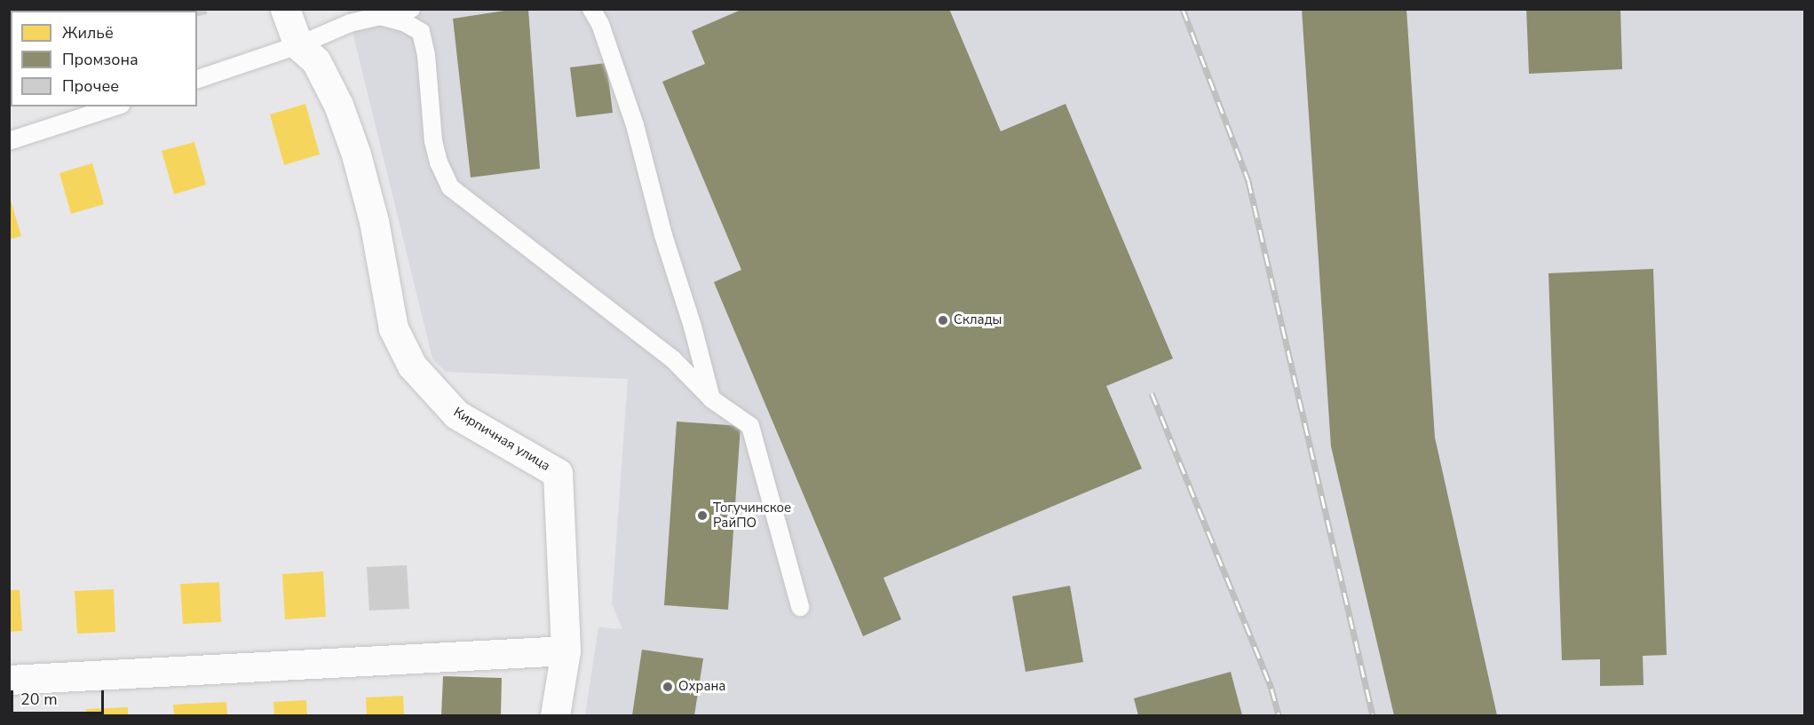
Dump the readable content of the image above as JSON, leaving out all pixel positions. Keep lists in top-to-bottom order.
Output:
{
  "streets": {
    "street": ["Кирпичная улица"]
  },
  "places": ["Склады", "Тогучинское РайПО", "Охрана"],
  "legend": ["Жильё", "Промзона", "Прочее"],
  "scale_bar": "20 m"
}
